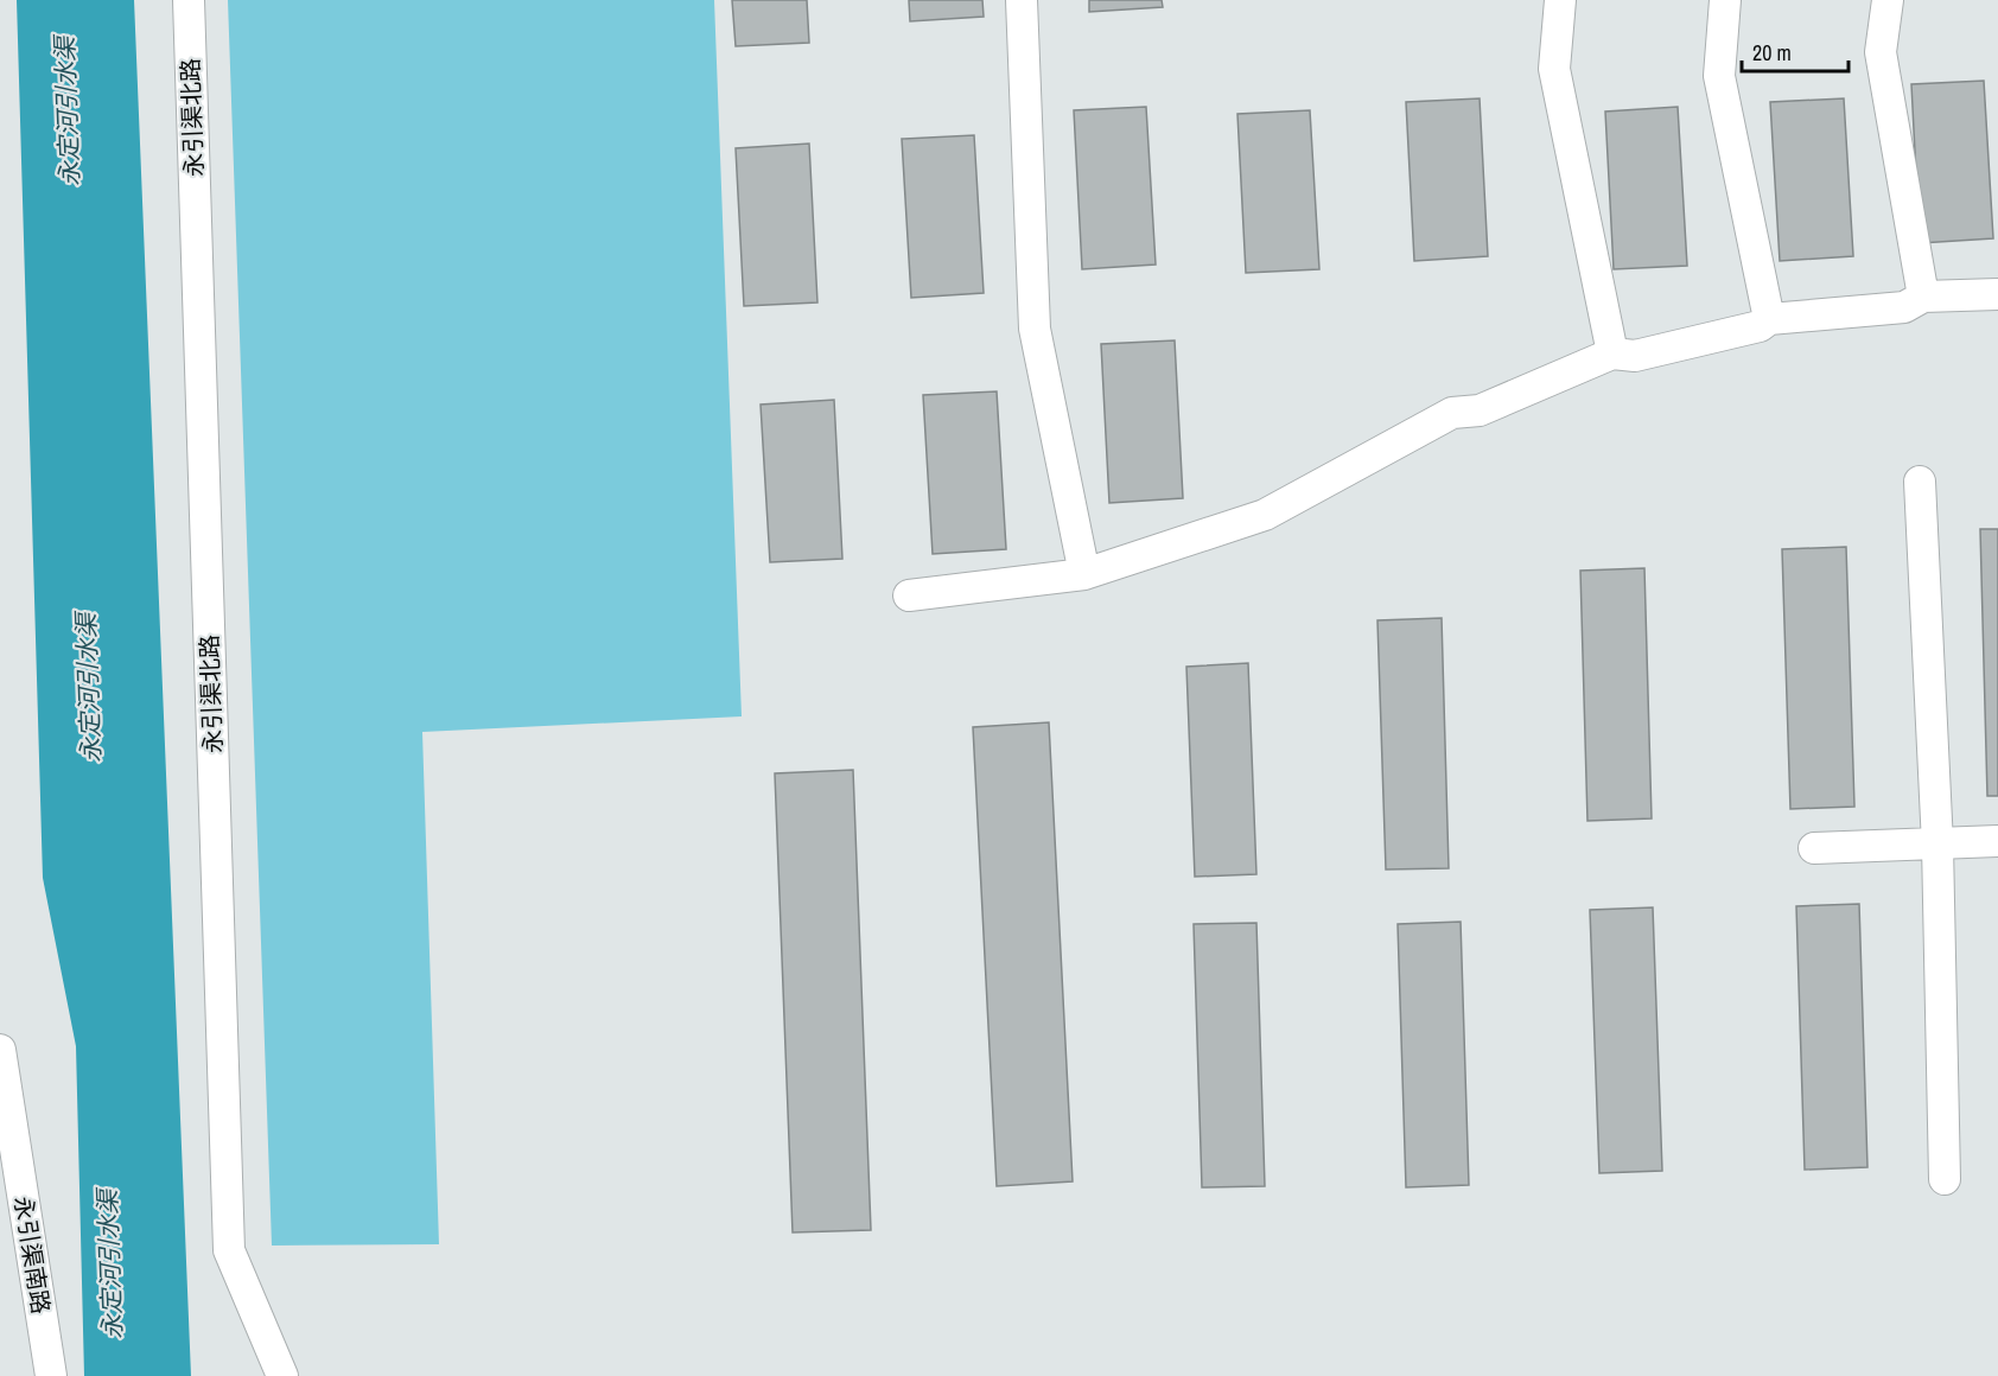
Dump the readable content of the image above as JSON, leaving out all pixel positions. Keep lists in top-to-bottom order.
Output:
{
  "streets": {
    "street": ["永引渠北路", "永引渠南路"]
  },
  "water": ["永定河引水渠"],
  "scale_bar": "20 m"
}
